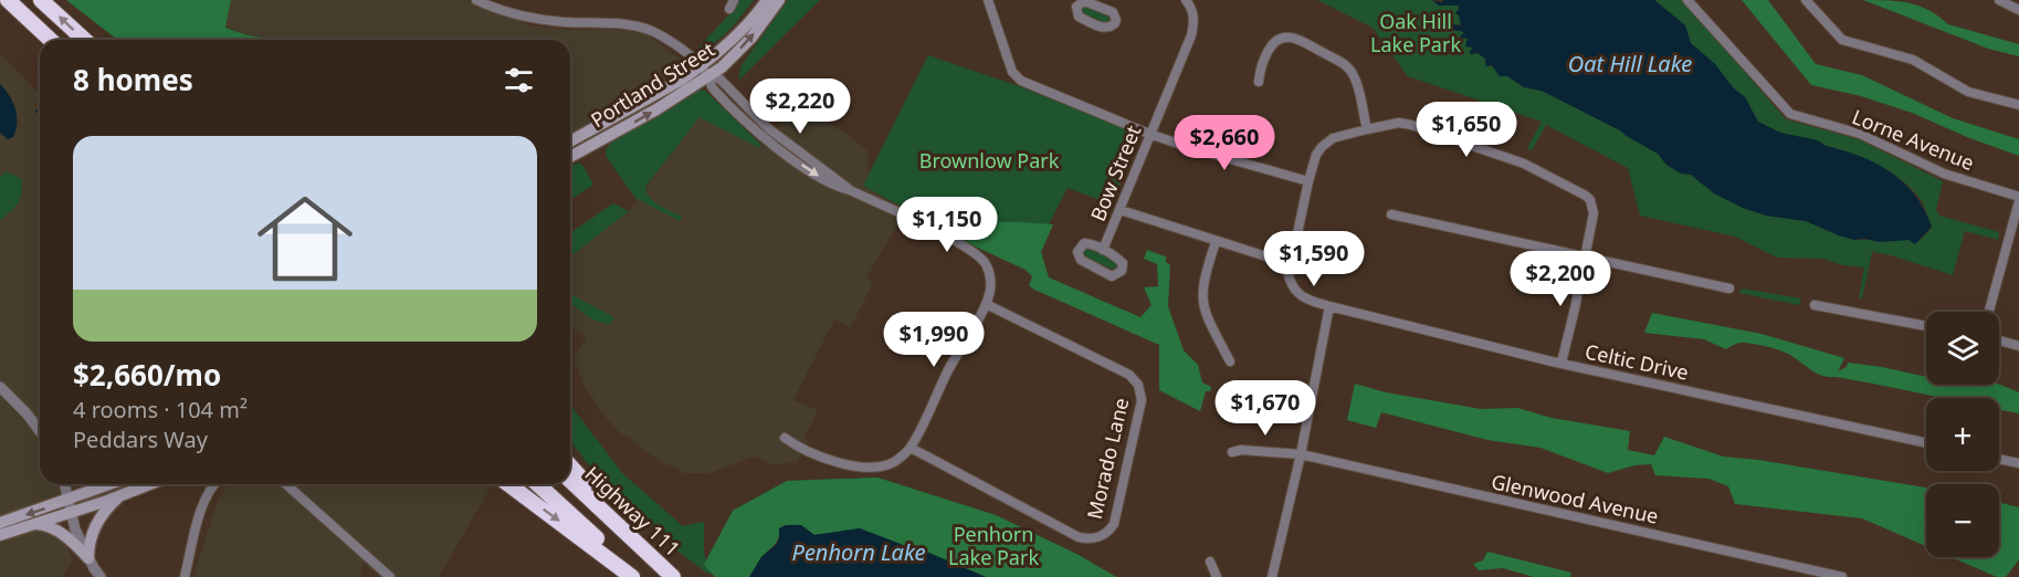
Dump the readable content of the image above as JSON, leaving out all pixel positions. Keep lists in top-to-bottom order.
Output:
{
  "streets": {
    "highway": ["Highway 111"],
    "main road": ["Portland Street"],
    "street": [
      "Lorne Avenue",
      "Bow Street",
      "Celtic Drive",
      "Morado Lane",
      "Glenwood Avenue"
    ]
  },
  "water": ["Oat Hill Lake", "Penhorn Lake"],
  "parks": ["Oak Hill Lake Park", "Brownlow Park", "Penhorn Lake Park"],
  "page": {
    "heading": "8 homes",
    "price": [
      "$2,220",
      "$1,650",
      "$2,660",
      "$1,150",
      "$1,590",
      "$2,200",
      "$1,990",
      "$1,670"
    ],
    "list": [
      {
        "name": "$2,660/mo",
        "note": "4 rooms · 104 m² · Peddars Way"
      }
    ],
    "map_buttons": ["+", "−"]
  }
}
